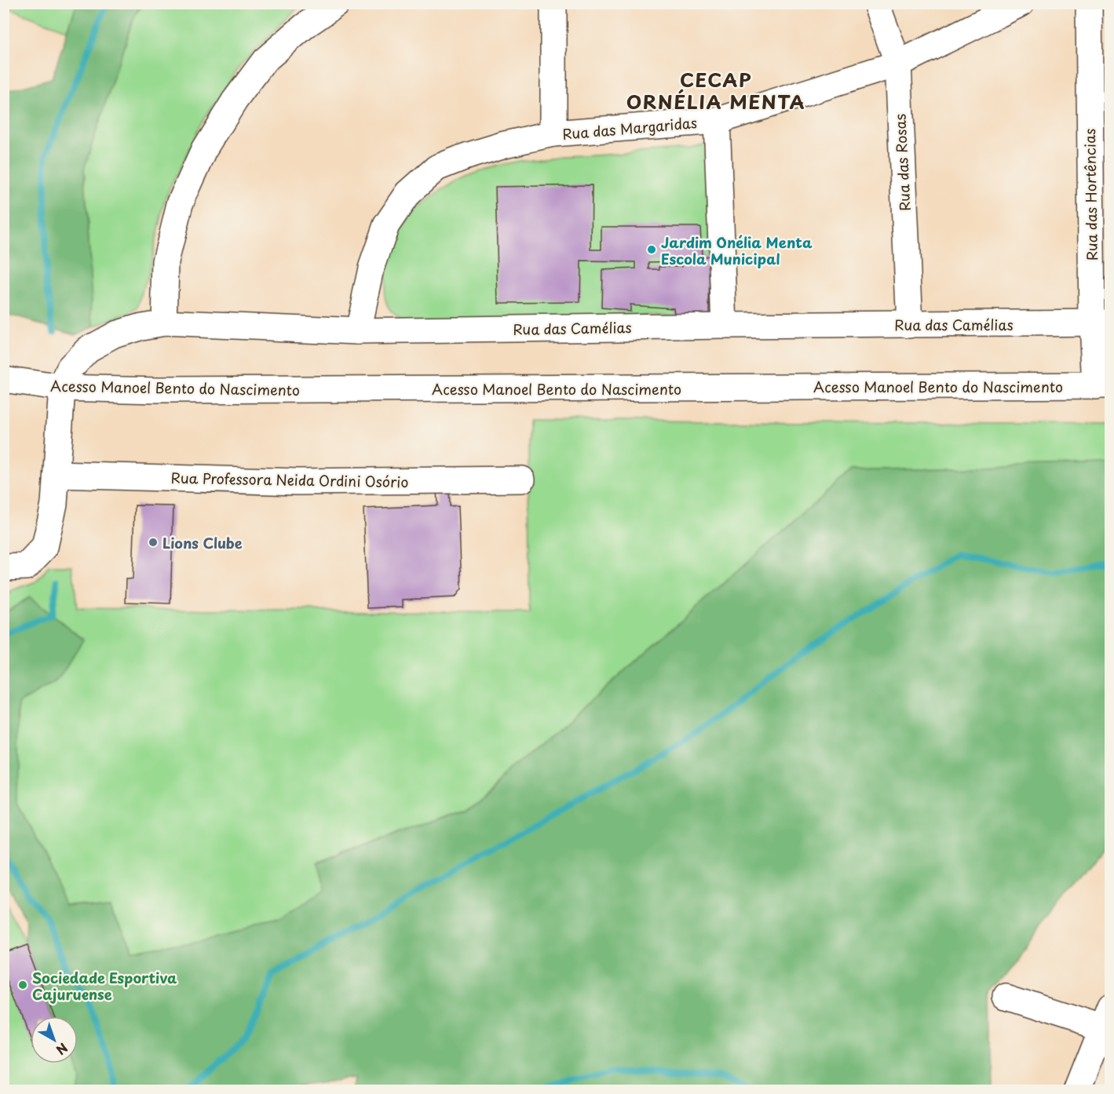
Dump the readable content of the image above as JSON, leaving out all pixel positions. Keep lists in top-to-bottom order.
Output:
{
  "streets": {
    "street": [
      "Rua das Margaridas",
      "Rua das Rosas",
      "Rua das Hortências",
      "Rua das Camélias",
      "Acesso Manoel Bento do Nascimento",
      "Rua Professora Neida Ordini Osório"
    ]
  },
  "crossings": [
    ["Rua das Margaridas", "Rua das Rosas"],
    ["Rua das Margaridas", "Rua das Camélias"],
    ["Rua das Rosas", "Rua das Camélias"],
    ["Rua das Hortências", "Rua das Camélias"],
    ["Rua das Hortências", "Acesso Manoel Bento do Nascimento"],
    ["Rua das Camélias", "Acesso Manoel Bento do Nascimento"]
  ],
  "districts": ["CECAP ORNÉLIA MENTA"],
  "places": ["Jardim Onélia Menta Escola Municipal", "Lions Clube", "Sociedade Esportiva Cajuruense"],
  "north": "bottom right"
}
